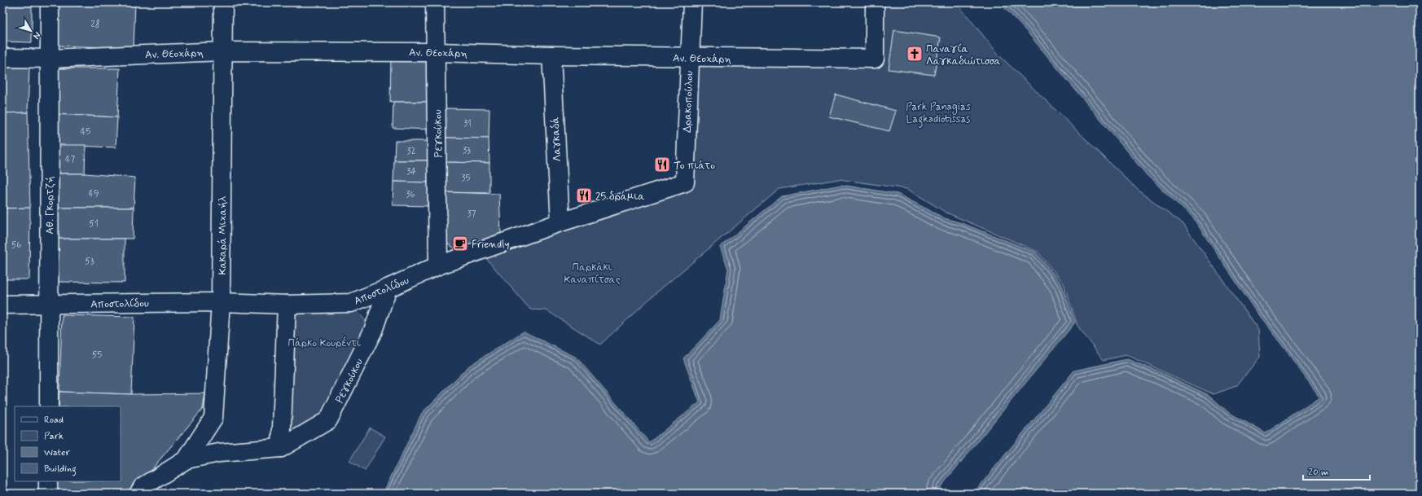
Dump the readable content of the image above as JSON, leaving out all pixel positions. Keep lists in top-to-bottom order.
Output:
{
  "streets": {
    "street": [
      "Αν. Θεοχάρη",
      "Δρακοπούλου",
      "Ρεγκούκου",
      "Λαγκαδά",
      "Αθ. Γκορτζή",
      "Κακαρά Μιχαήλ",
      "Αποστολίδου"
    ]
  },
  "crossings": [
    ["Αν. Θεοχάρη", "Δρακοπούλου"],
    ["Αν. Θεοχάρη", "Ρεγκούκου"],
    ["Αν. Θεοχάρη", "Λαγκαδά"],
    ["Αν. Θεοχάρη", "Αθ. Γκορτζή"],
    ["Αν. Θεοχάρη", "Κακαρά Μιχαήλ"],
    ["Δρακοπούλου", "Αποστολίδου"],
    ["Ρεγκούκου", "Αποστολίδου"],
    ["Λαγκαδά", "Αποστολίδου"],
    ["Αθ. Γκορτζή", "Αποστολίδου"],
    ["Κακαρά Μιχαήλ", "Αποστολίδου"]
  ],
  "parks": ["Park Panagias Lagkadiotissas", "Παρκάκι Καναπίτσας", "Πάρκο Κουρέντι"],
  "places": {
    "church": ["Παναγία Λαγκαδιώτισσα"],
    "restaurant": ["Το πιάτο", "25 δράμια"],
    "cafe": ["Friendly"]
  },
  "house_numbers": [
    "28",
    "31",
    "45",
    "33",
    "32",
    "47",
    "34",
    "35",
    "49",
    "36",
    "37",
    "51",
    "56",
    "53",
    "55"
  ],
  "legend": [
    "Road",
    "Park",
    "Water",
    "Building"
  ],
  "scale_bar": "20 m",
  "north": "bottom right"
}
